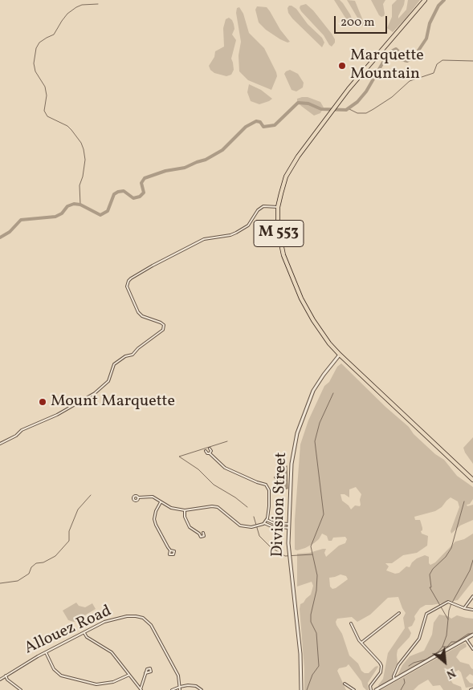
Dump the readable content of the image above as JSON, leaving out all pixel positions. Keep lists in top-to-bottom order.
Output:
{
  "streets": {
    "main road": ["M 553"],
    "street": ["Division Street", "Allouez Road"]
  },
  "crossings": [
    ["M 553", "Division Street"]
  ],
  "places": ["Marquette Mountain", "Mount Marquette"],
  "scale_bar": "200 m",
  "north": "bottom right"
}
